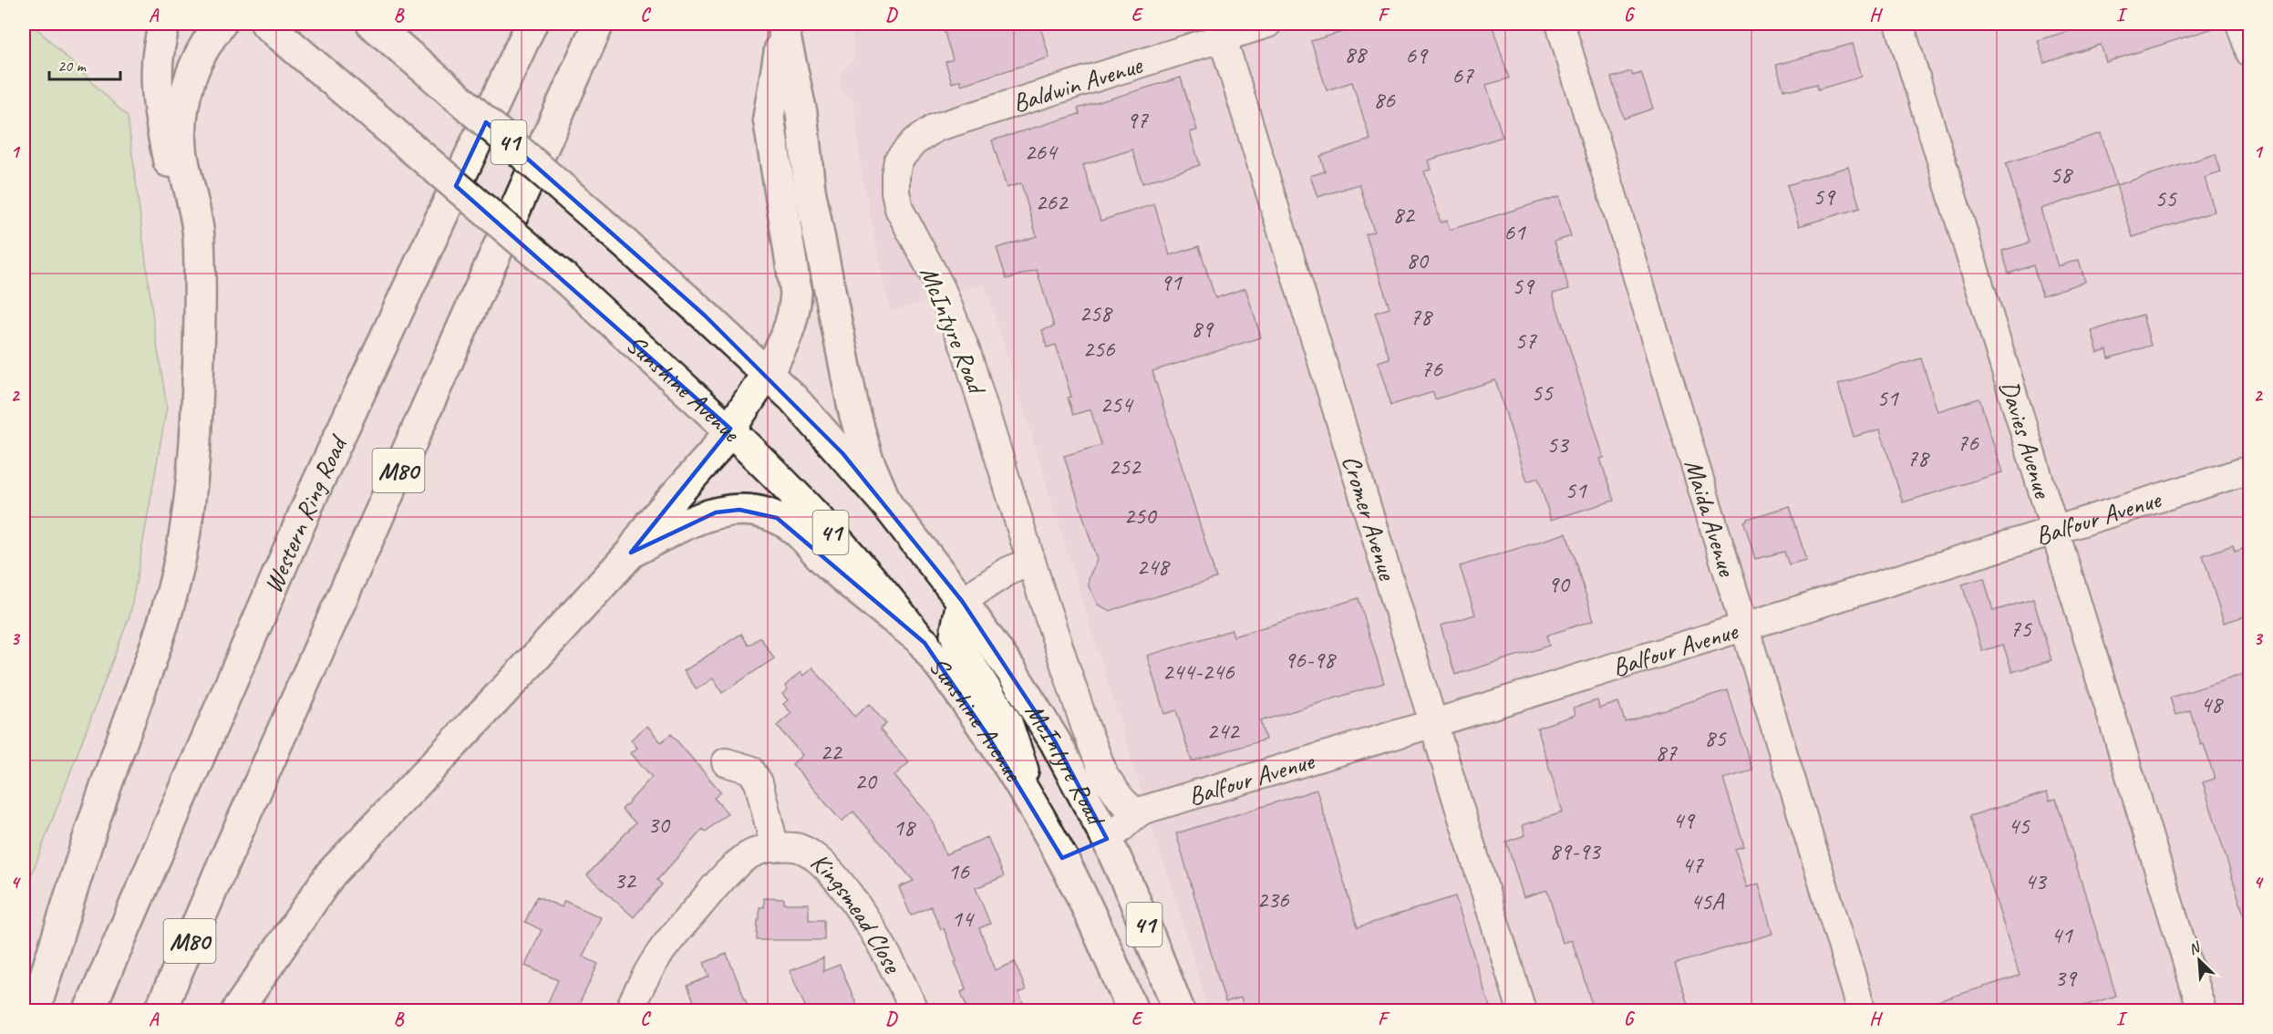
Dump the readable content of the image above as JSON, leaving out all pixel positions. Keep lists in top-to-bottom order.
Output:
{
  "streets": {
    "main road": [
      "41",
      "McIntyre Road",
      "Sunshine Avenue",
      "M80",
      "Western Ring Road"
    ],
    "street": [
      "Baldwin Avenue",
      "Davies Avenue",
      "Balfour Avenue",
      "Cromer Avenue",
      "Maida Avenue",
      "Kingsmead Close"
    ]
  },
  "crossings": [
    ["Baldwin Avenue", "McIntyre Road"],
    ["Baldwin Avenue", "Cromer Avenue"],
    ["41", "McIntyre Road"],
    ["McIntyre Road", "Sunshine Avenue"],
    ["McIntyre Road", "Balfour Avenue"],
    ["Davies Avenue", "Balfour Avenue"],
    ["Balfour Avenue", "Cromer Avenue"],
    ["Balfour Avenue", "Maida Avenue"]
  ],
  "house_numbers": [
    "88",
    "69",
    "67",
    "86",
    "97",
    "264",
    "58",
    "59",
    "55",
    "262",
    "82",
    "61",
    "80",
    "91",
    "59",
    "258",
    "78",
    "89",
    "57",
    "256",
    "76",
    "55",
    "51",
    "254",
    "76",
    "53",
    "78",
    "252",
    "51",
    "250",
    "248",
    "90",
    "75",
    "96-98",
    "244-246",
    "48",
    "242",
    "85",
    "22",
    "87",
    "20",
    "49",
    "30",
    "45",
    "18",
    "89-93",
    "47",
    "16",
    "32",
    "43",
    "236",
    "45A",
    "14",
    "41",
    "39"
  ],
  "scale_bar": "20 m",
  "north": "top left",
  "grid": {
    "columns": [
      "A",
      "B",
      "C",
      "D",
      "E",
      "F",
      "G",
      "H",
      "I"
    ],
    "rows": [
      "1",
      "2",
      "3",
      "4"
    ]
  }
}
